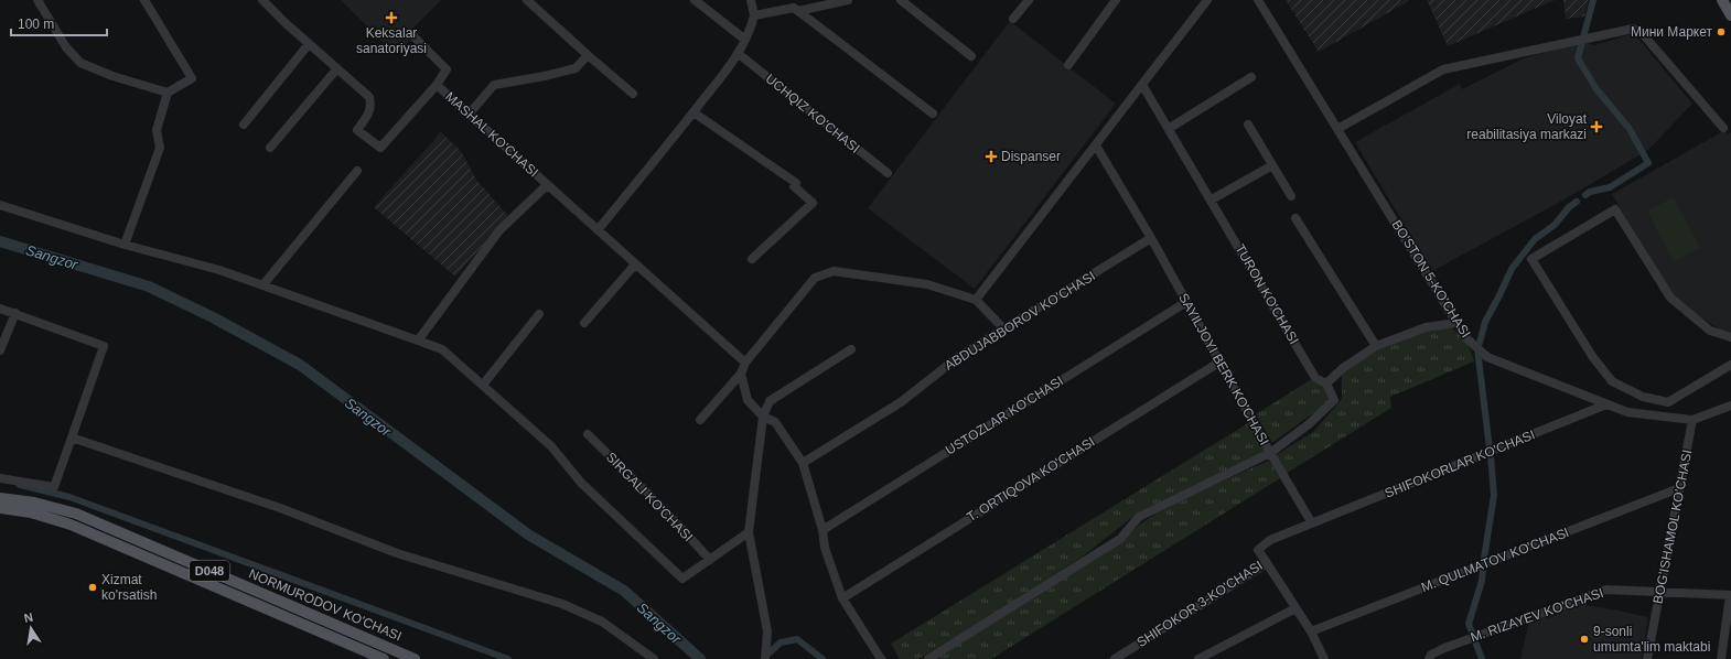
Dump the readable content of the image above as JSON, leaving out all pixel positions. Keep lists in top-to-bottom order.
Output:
{
  "streets": {
    "main road": ["D048", "NORMURODOV KO'CHASI"],
    "street": [
      "UCHQIZ KO'CHASI",
      "MASHAL KO'CHASI",
      "BO'STON 5-KO'CHASI",
      "TURON KO'CHASI",
      "ABDUJABBOROV KO'CHASI",
      "SAYILJOYI BERK KO'CHASI",
      "USTOZLAR KO'CHASI",
      "SHIFOKORLAR KO'CHASI",
      "T. ORTIQOVA KO'CHASI",
      "SIRGALI KO'CHASI",
      "BOG'ISHAMOL KO'CHASI",
      "M. QULMATOV KO'CHASI",
      "SHIFOKOR 3-KO'CHASI",
      "M. RIZAYEV KO'CHASI"
    ]
  },
  "crossings": [
    ["BO'STON 5-KO'CHASI", "SHIFOKORLAR KO'CHASI"],
    ["BO'STON 5-KO'CHASI", "BOG'ISHAMOL KO'CHASI"],
    ["ABDUJABBOROV KO'CHASI", "SAYILJOYI BERK KO'CHASI"],
    ["SAYILJOYI BERK KO'CHASI", "USTOZLAR KO'CHASI"],
    ["SAYILJOYI BERK KO'CHASI", "T. ORTIQOVA KO'CHASI"],
    ["SHIFOKORLAR KO'CHASI", "SHIFOKOR 3-KO'CHASI"],
    ["BOG'ISHAMOL KO'CHASI", "M. QULMATOV KO'CHASI"],
    ["BOG'ISHAMOL KO'CHASI", "M. RIZAYEV KO'CHASI"]
  ],
  "water": ["Sangzor"],
  "places": {
    "health": ["Keksalar sanatoriyasi", "Viloyat reabilitasiya markazi", "Dispanser"],
    "other": ["Мини Маркет", "Xizmat ko'rsatish", "9-sonli umumta'lim maktabi"]
  },
  "scale_bar": "100 m",
  "north": "top"
}
